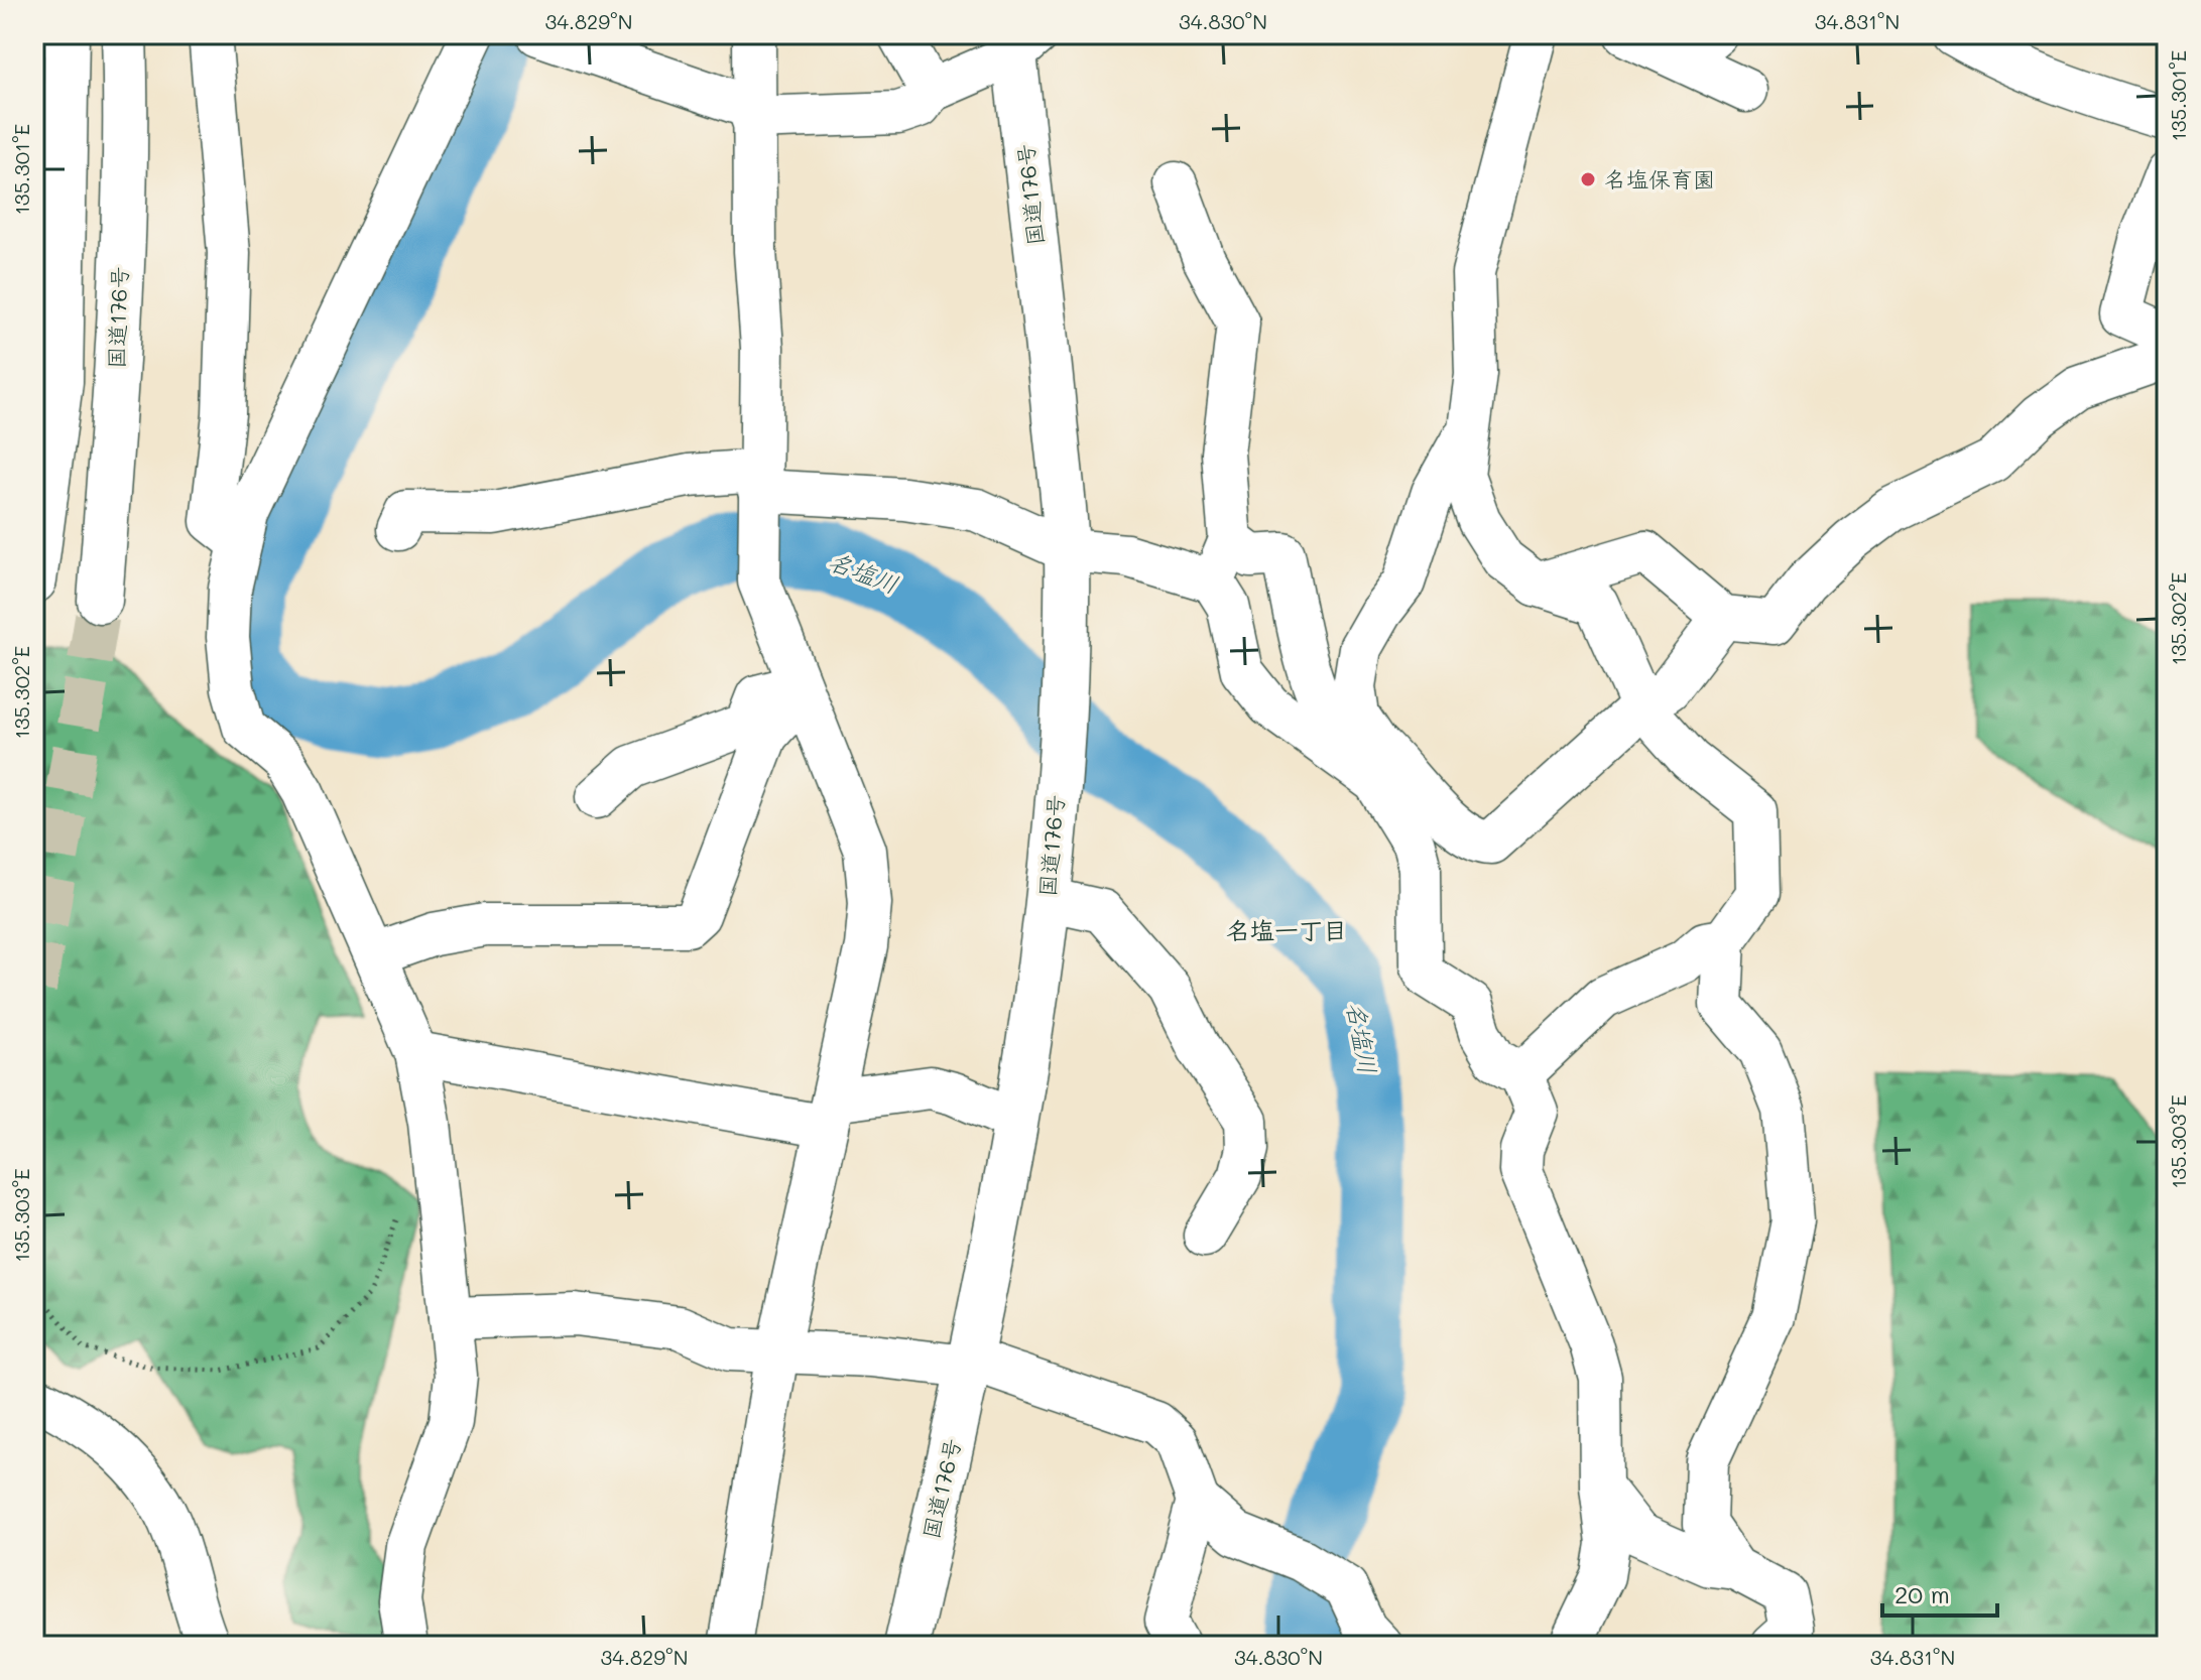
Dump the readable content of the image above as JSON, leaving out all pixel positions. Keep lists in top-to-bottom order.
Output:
{
  "streets": {
    "highway": ["国道176号"]
  },
  "districts": ["名塩一丁目"],
  "water": ["名塩川"],
  "places": ["名塩保育園"],
  "scale_bar": "20 m",
  "coordinates": [
    "34.829°N",
    "34.830°N",
    "34.831°N",
    "135.301°E",
    "135.302°E",
    "135.303°E"
  ]
}
